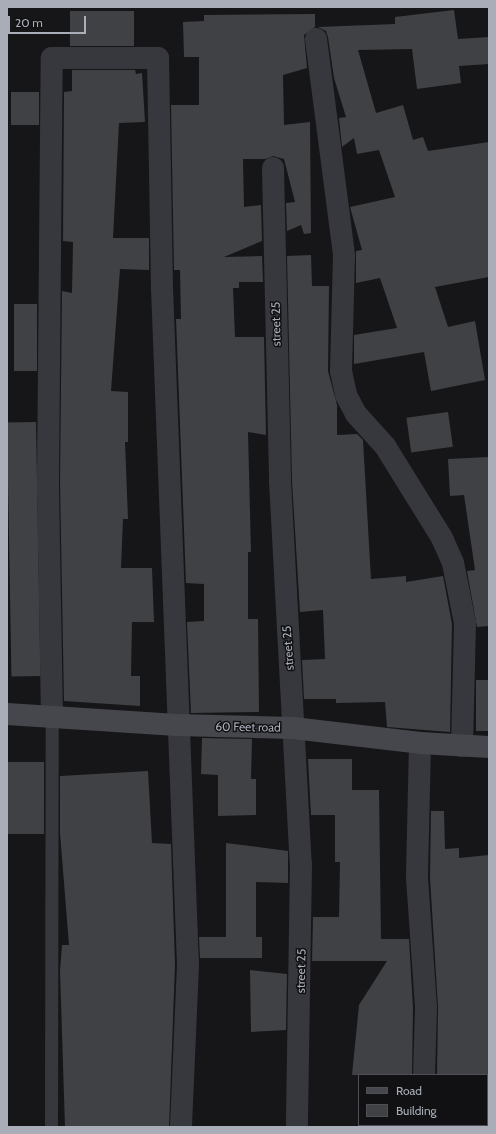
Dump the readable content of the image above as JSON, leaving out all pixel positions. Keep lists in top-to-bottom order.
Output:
{
  "streets": {
    "street": ["street 25", "60 Feet road"]
  },
  "crossings": [
    ["street 25", "60 Feet road"]
  ],
  "legend": ["Road", "Building"],
  "scale_bar": "20 m"
}
